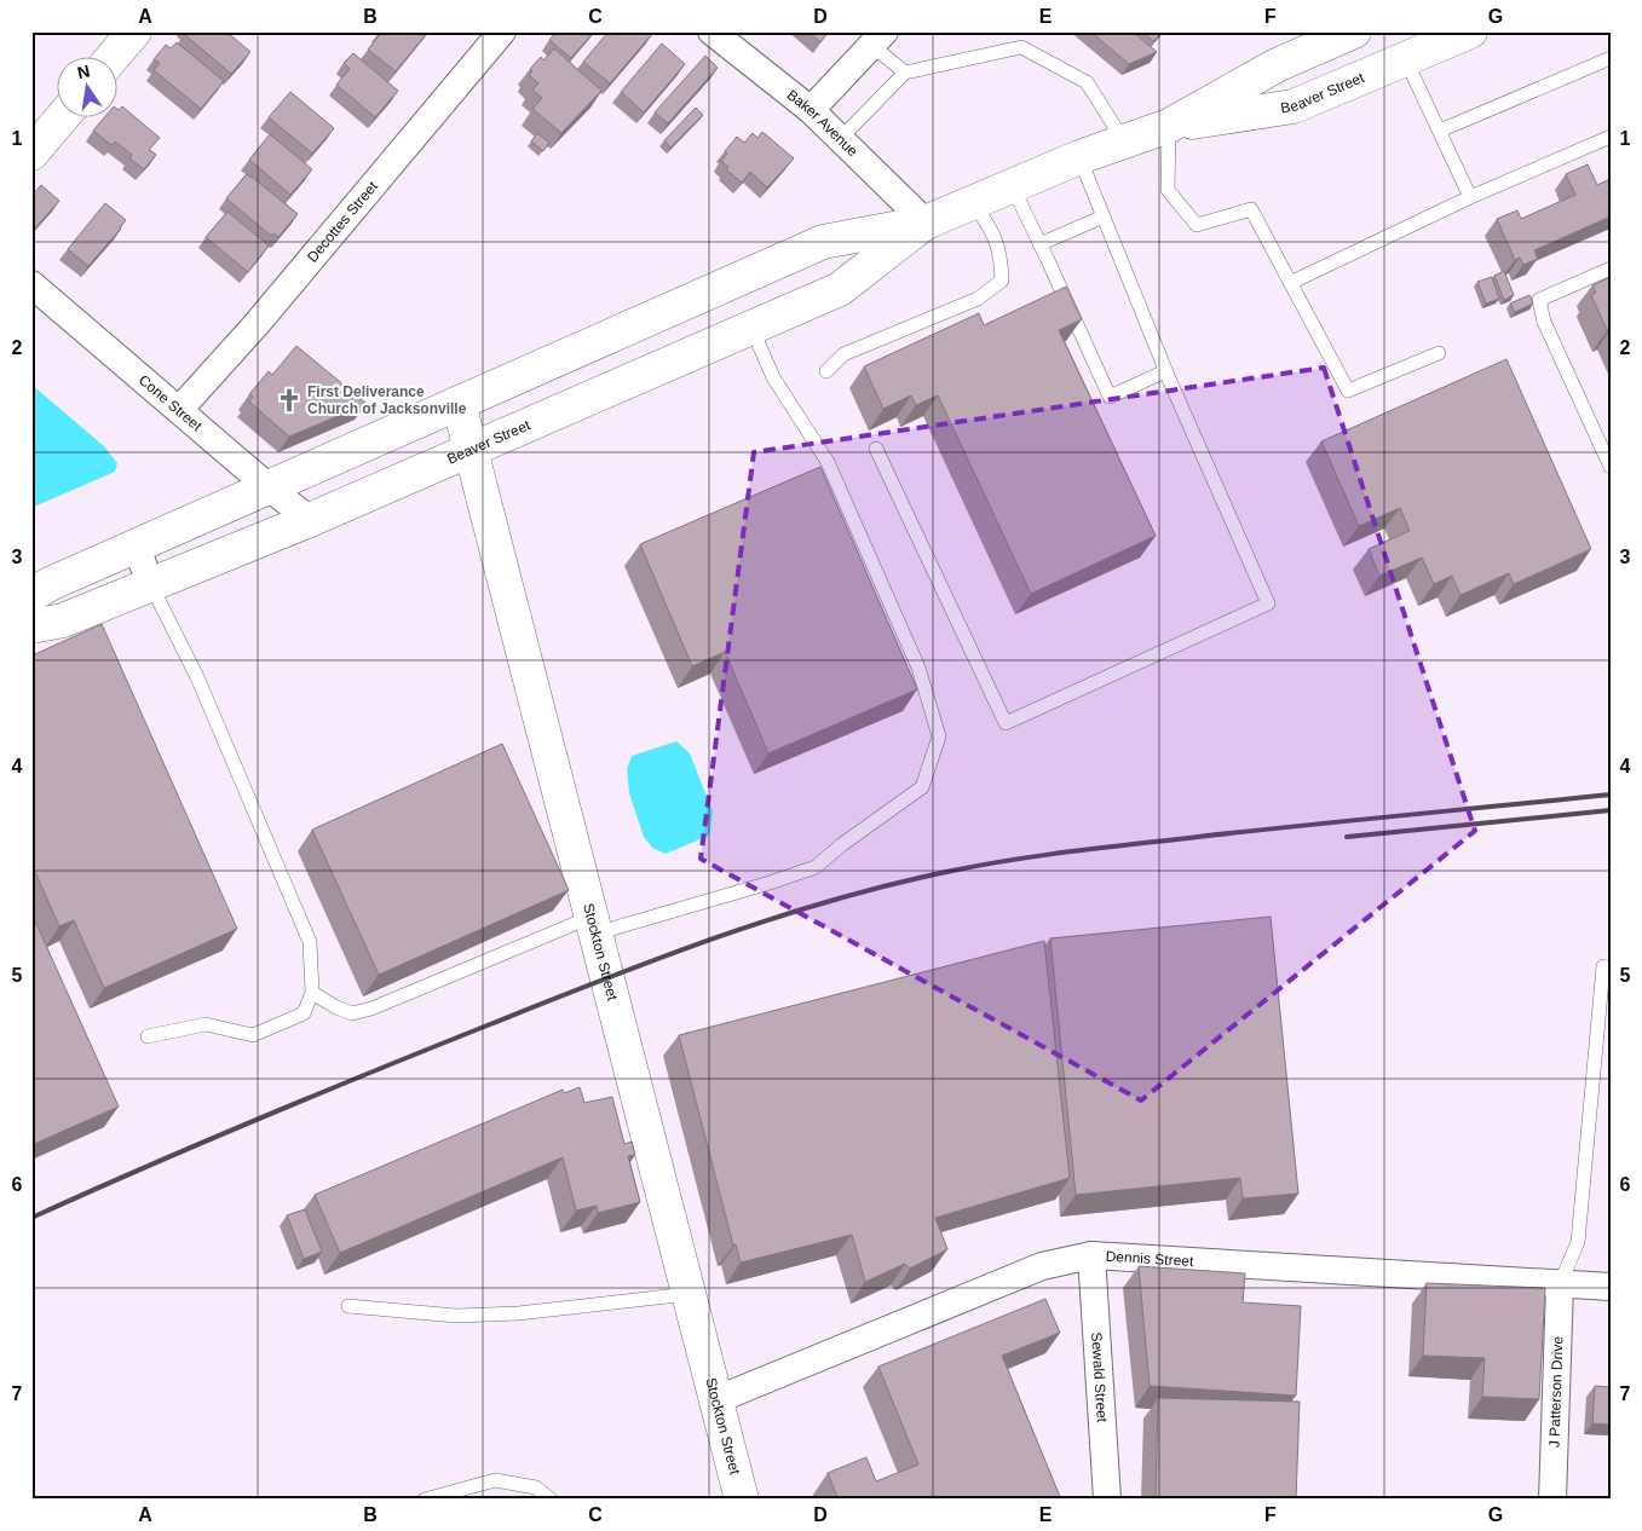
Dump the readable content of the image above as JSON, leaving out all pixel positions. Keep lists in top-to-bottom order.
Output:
{
  "streets": {
    "main road": ["Beaver Street", "Stockton Street"],
    "street": [
      "Baker Avenue",
      "Decottes Street",
      "Cone Street",
      "Dennis Street",
      "Sewald Street",
      "J Patterson Drive"
    ]
  },
  "crossings": [
    ["Beaver Street", "Baker Avenue"],
    ["Beaver Street", "Cone Street"],
    ["Beaver Street", "Stockton Street"],
    ["Decottes Street", "Cone Street"],
    ["Stockton Street", "Dennis Street"],
    ["Dennis Street", "Sewald Street"],
    ["Dennis Street", "J Patterson Drive"]
  ],
  "places": {
    "church": ["First Deliverance Church of Jacksonville"]
  },
  "north": "top",
  "grid": {
    "columns": [
      "A",
      "B",
      "C",
      "D",
      "E",
      "F",
      "G"
    ],
    "rows": [
      "1",
      "2",
      "3",
      "4",
      "5",
      "6",
      "7"
    ]
  }
}
